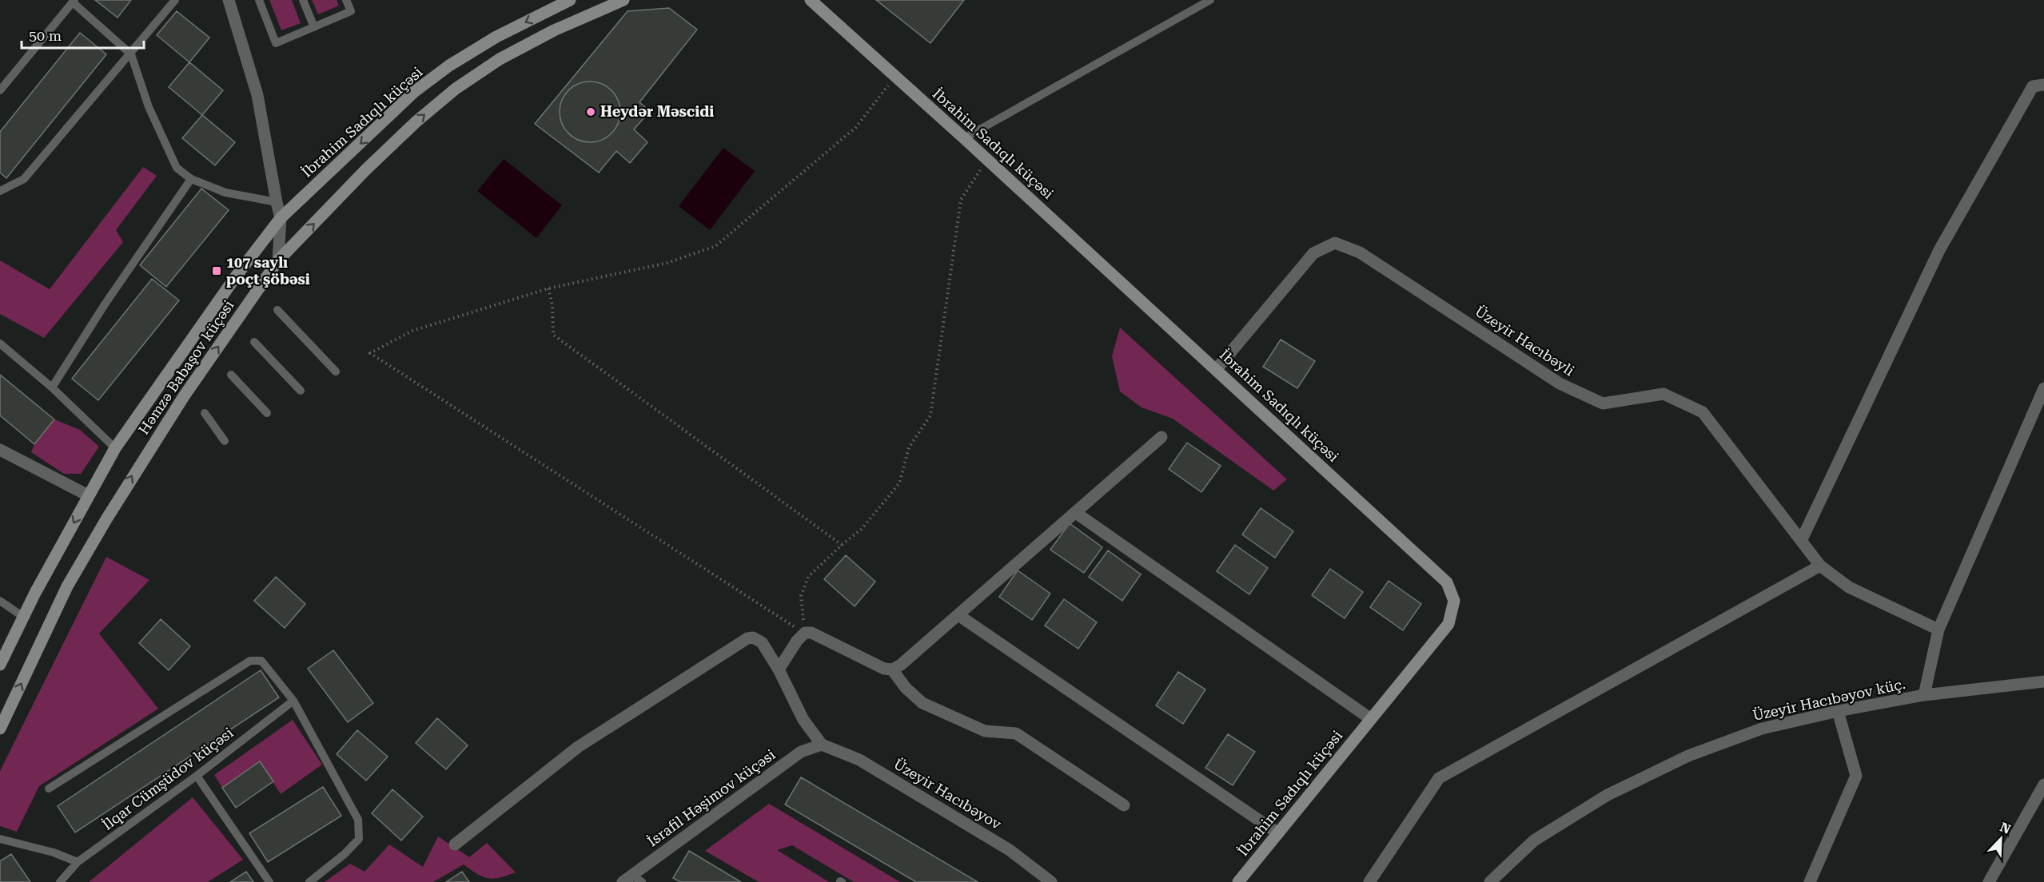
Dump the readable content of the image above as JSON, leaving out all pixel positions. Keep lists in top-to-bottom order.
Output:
{
  "streets": {
    "street": [
      "İbrahim Sadıqlı küçəsi",
      "Üzeyir Hacıbəyli",
      "Həmzə Babaşov küçəsi",
      "Üzeyir Hacıbəyov küç.",
      "Üzeyir Hacıbəyov",
      "İsrafil Həşimov küçəsi"
    ],
    "lane": ["İlqar Cümşüdov küçəsi"]
  },
  "crossings": [
    ["İbrahim Sadıqlı küçəsi", "Üzeyir Hacıbəyli"],
    ["İbrahim Sadıqlı küçəsi", "Həmzə Babaşov küçəsi"],
    ["Üzeyir Hacıbəyov", "İsrafil Həşimov küçəsi"]
  ],
  "places": {
    "other": ["Heydər Məscidi"],
    "transit": ["107 saylı poçt şöbəsi"]
  },
  "scale_bar": "50 m",
  "north": "top right"
}
